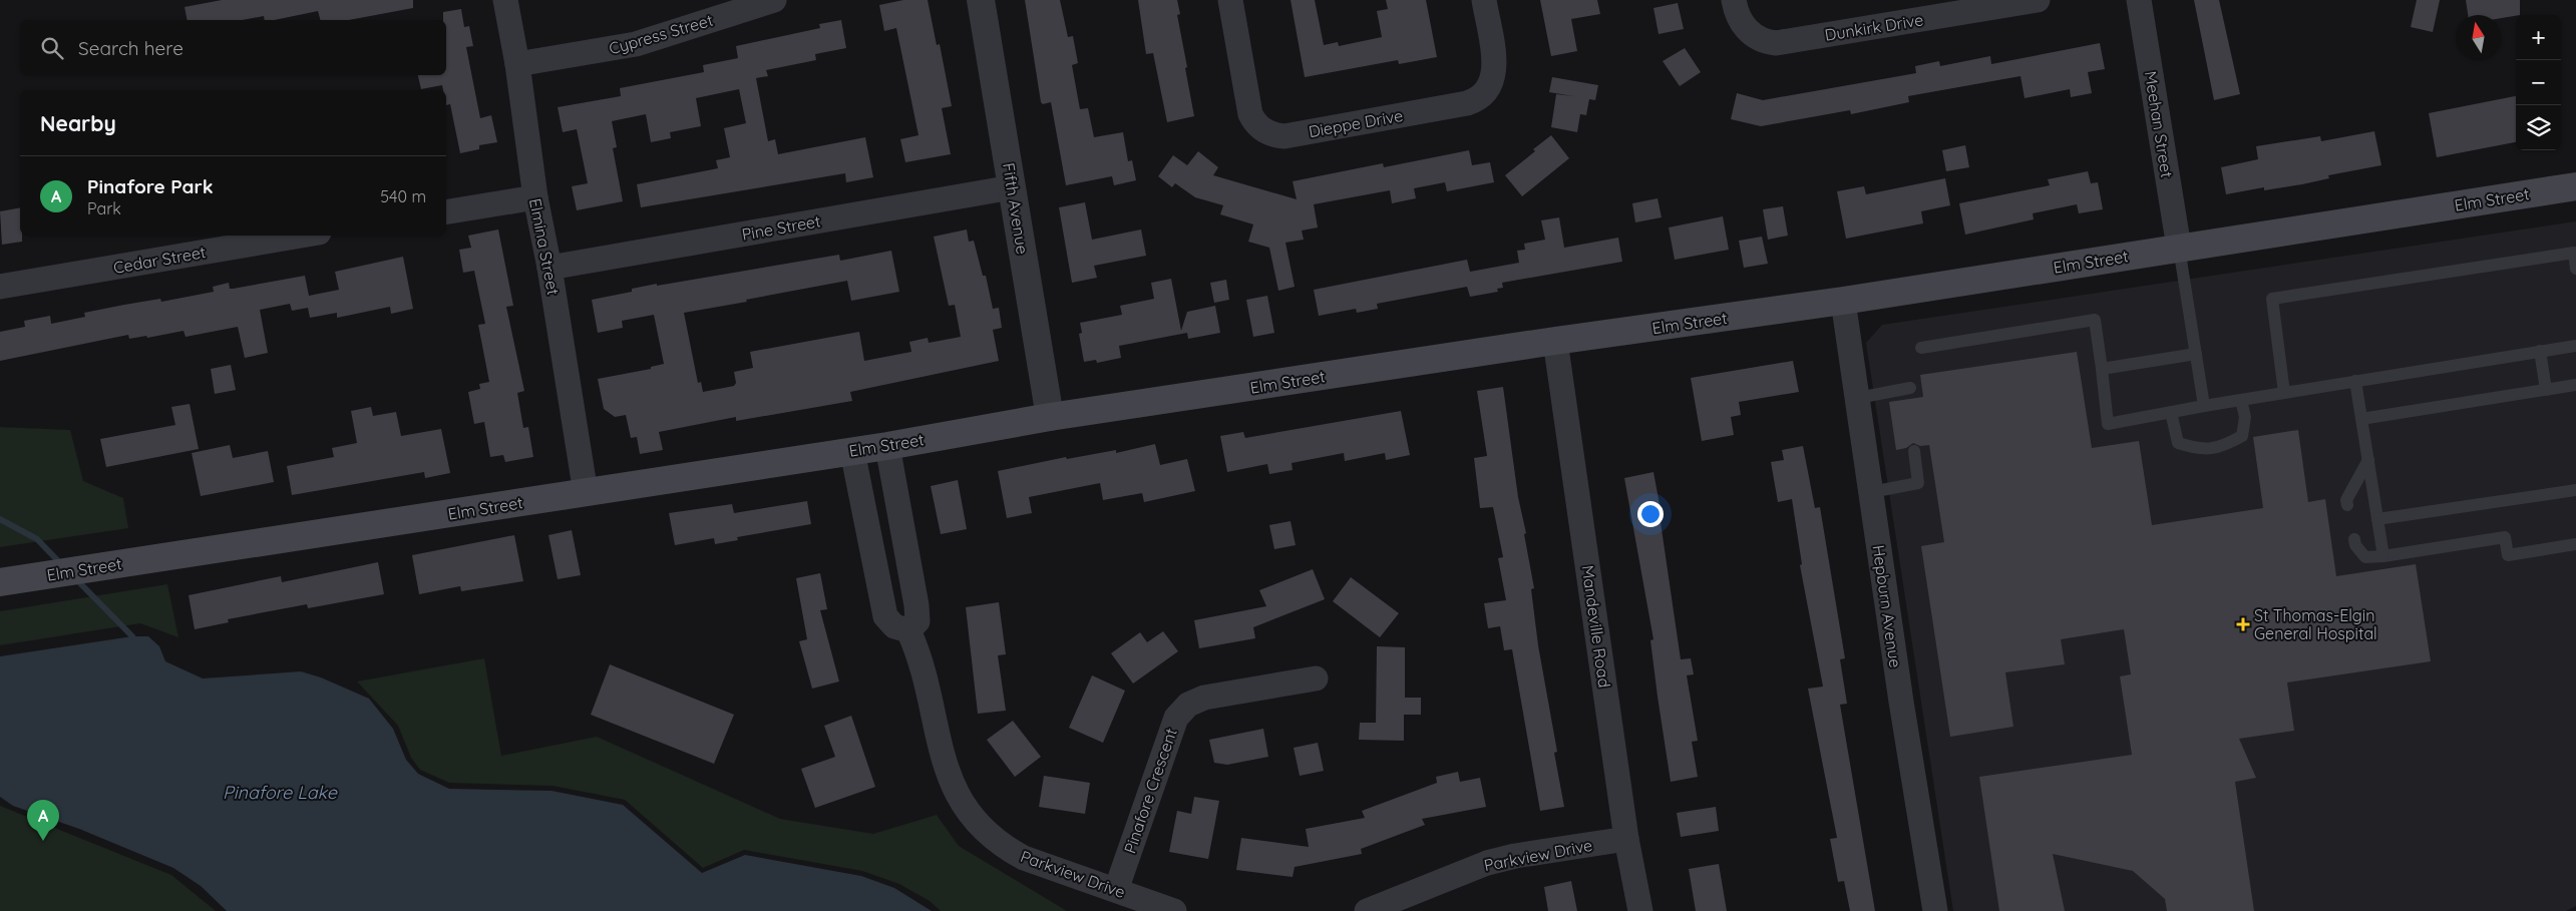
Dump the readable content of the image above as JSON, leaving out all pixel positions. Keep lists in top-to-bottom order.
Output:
{
  "streets": {
    "main road": ["Elm Street"],
    "street": [
      "Dunkirk Drive",
      "Cypress Street",
      "Dieppe Drive",
      "Meehan Street",
      "Fifth Avenue",
      "Pine Street",
      "Elmina Street",
      "Cedar Street",
      "Hepburn Avenue",
      "Mandeville Road",
      "Pinafore Crescent",
      "Parkview Drive"
    ]
  },
  "crossings": [
    ["Cypress Street", "Elmina Street"],
    ["Meehan Street", "Elm Street"],
    ["Elm Street", "Fifth Avenue"],
    ["Elm Street", "Elmina Street"],
    ["Elm Street", "Hepburn Avenue"],
    ["Elm Street", "Mandeville Road"],
    ["Fifth Avenue", "Pine Street"],
    ["Pine Street", "Elmina Street"],
    ["Mandeville Road", "Parkview Drive"],
    ["Pinafore Crescent", "Parkview Drive"]
  ],
  "water": ["Pinafore Lake"],
  "places": {
    "health": ["St Thomas-Elgin General Hospital"]
  },
  "north": "top",
  "page": {
    "map_buttons": ["+", "−"],
    "search": "Search here",
    "heading": "Nearby",
    "list": [
      {
        "mark": "A",
        "name": "Pinafore Park",
        "note": "Park",
        "value": "540 m"
      }
    ],
    "pins": "A"
  }
}
